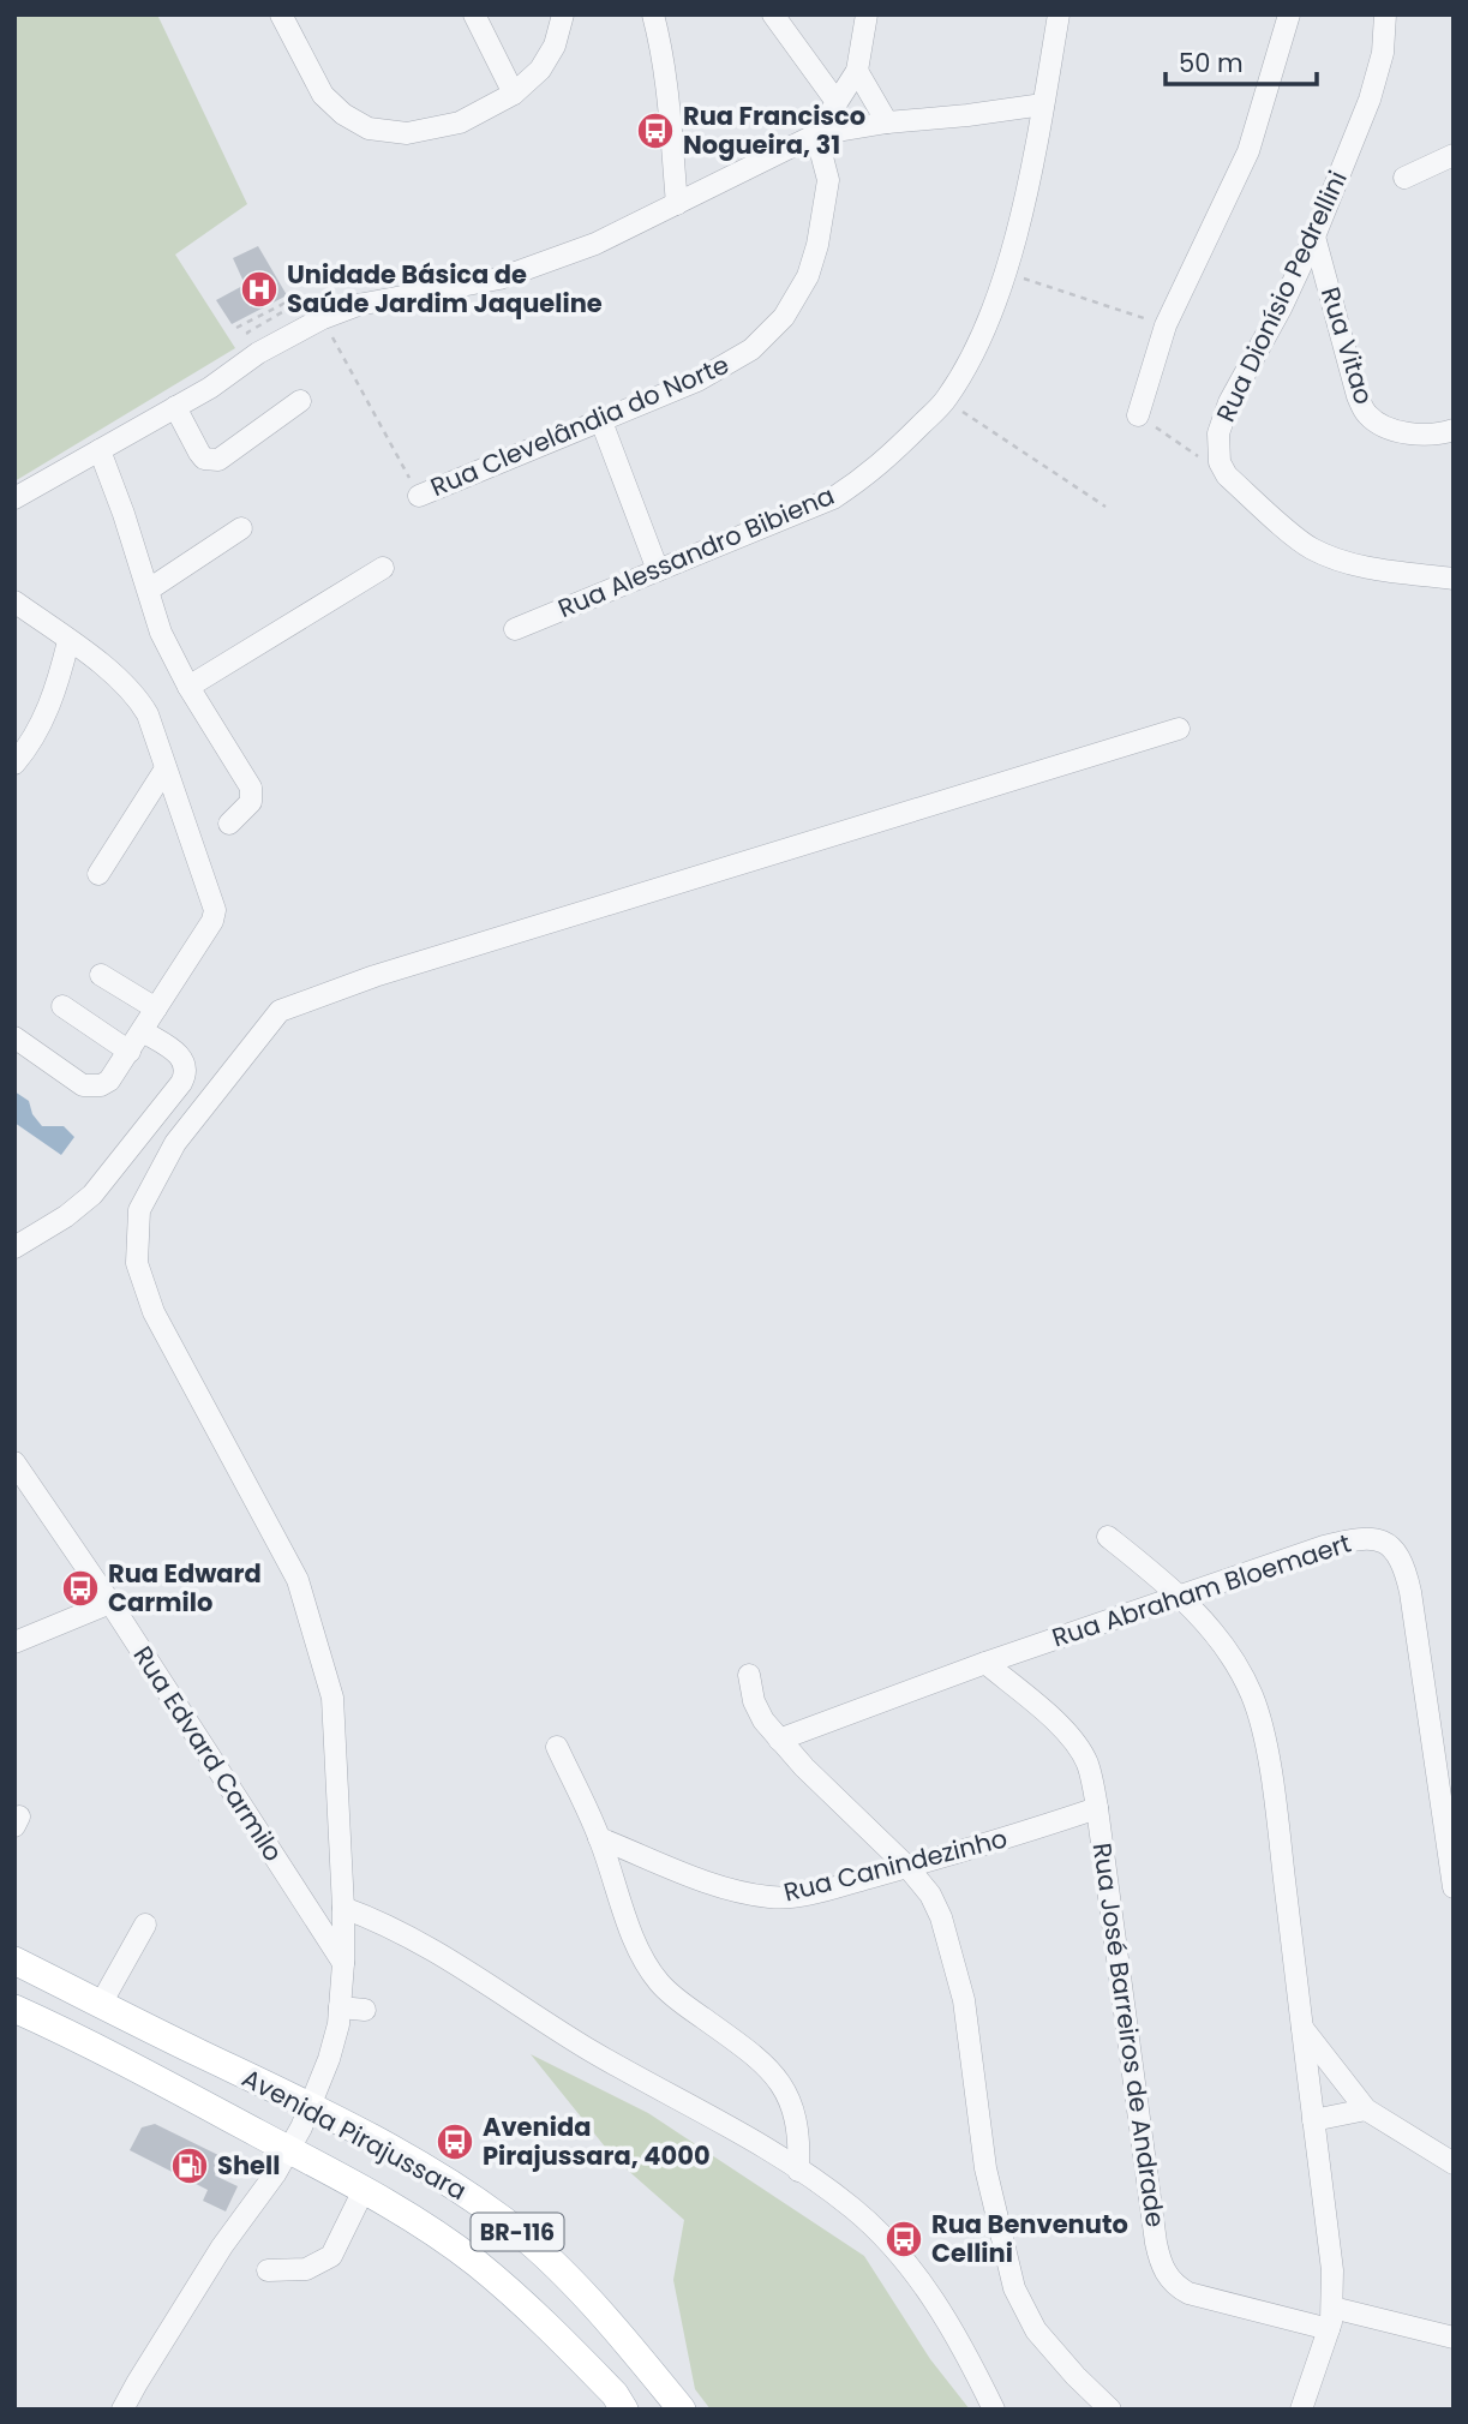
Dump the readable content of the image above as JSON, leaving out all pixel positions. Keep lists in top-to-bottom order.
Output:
{
  "streets": {
    "main road": ["Avenida Pirajussara", "BR-116"],
    "street": [
      "Rua Dionísio Pedrellini",
      "Rua Vitao",
      "Rua Clevelândia do Norte",
      "Rua Alessandro Bibiena",
      "Rua Abraham Bloemaert",
      "Rua Edvard Carmilo",
      "Rua Canindezinho",
      "Rua José Barreiros de Andrade"
    ]
  },
  "crossings": [
    ["Rua Dionísio Pedrellini", "Rua Vitao"],
    ["Rua Abraham Bloemaert", "Rua José Barreiros de Andrade"],
    ["Rua Canindezinho", "Rua José Barreiros de Andrade"]
  ],
  "places": {
    "bus stop": [
      "Rua Francisco Nogueira, 31",
      "Rua Edward Carmilo",
      "Avenida Pirajussara, 4000",
      "Rua Benvenuto Cellini"
    ],
    "hospital": ["Unidade Básica de Saúde Jardim Jaqueline"],
    "fuel station": ["Shell"]
  },
  "scale_bar": "50 m"
}
